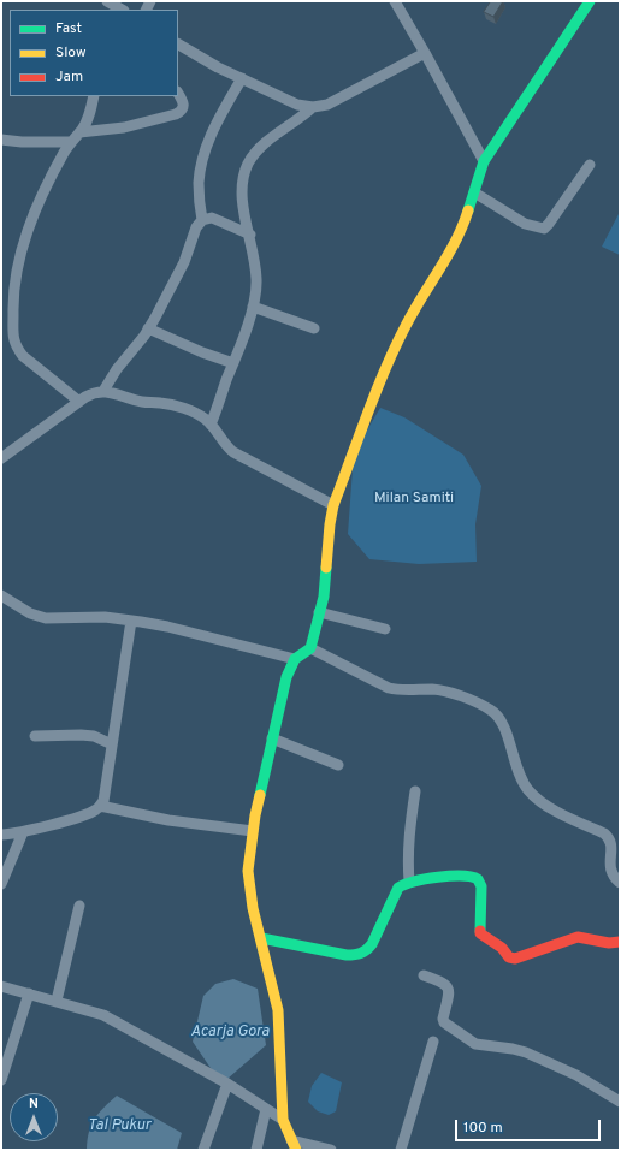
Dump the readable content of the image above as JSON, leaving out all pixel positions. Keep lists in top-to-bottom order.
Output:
{
  "water": ["Acarja Gora", "Tal Pukur"],
  "parks": ["Milan Samiti"],
  "legend": ["Fast", "Slow", "Jam"],
  "scale_bar": "100 m",
  "north": "top"
}
